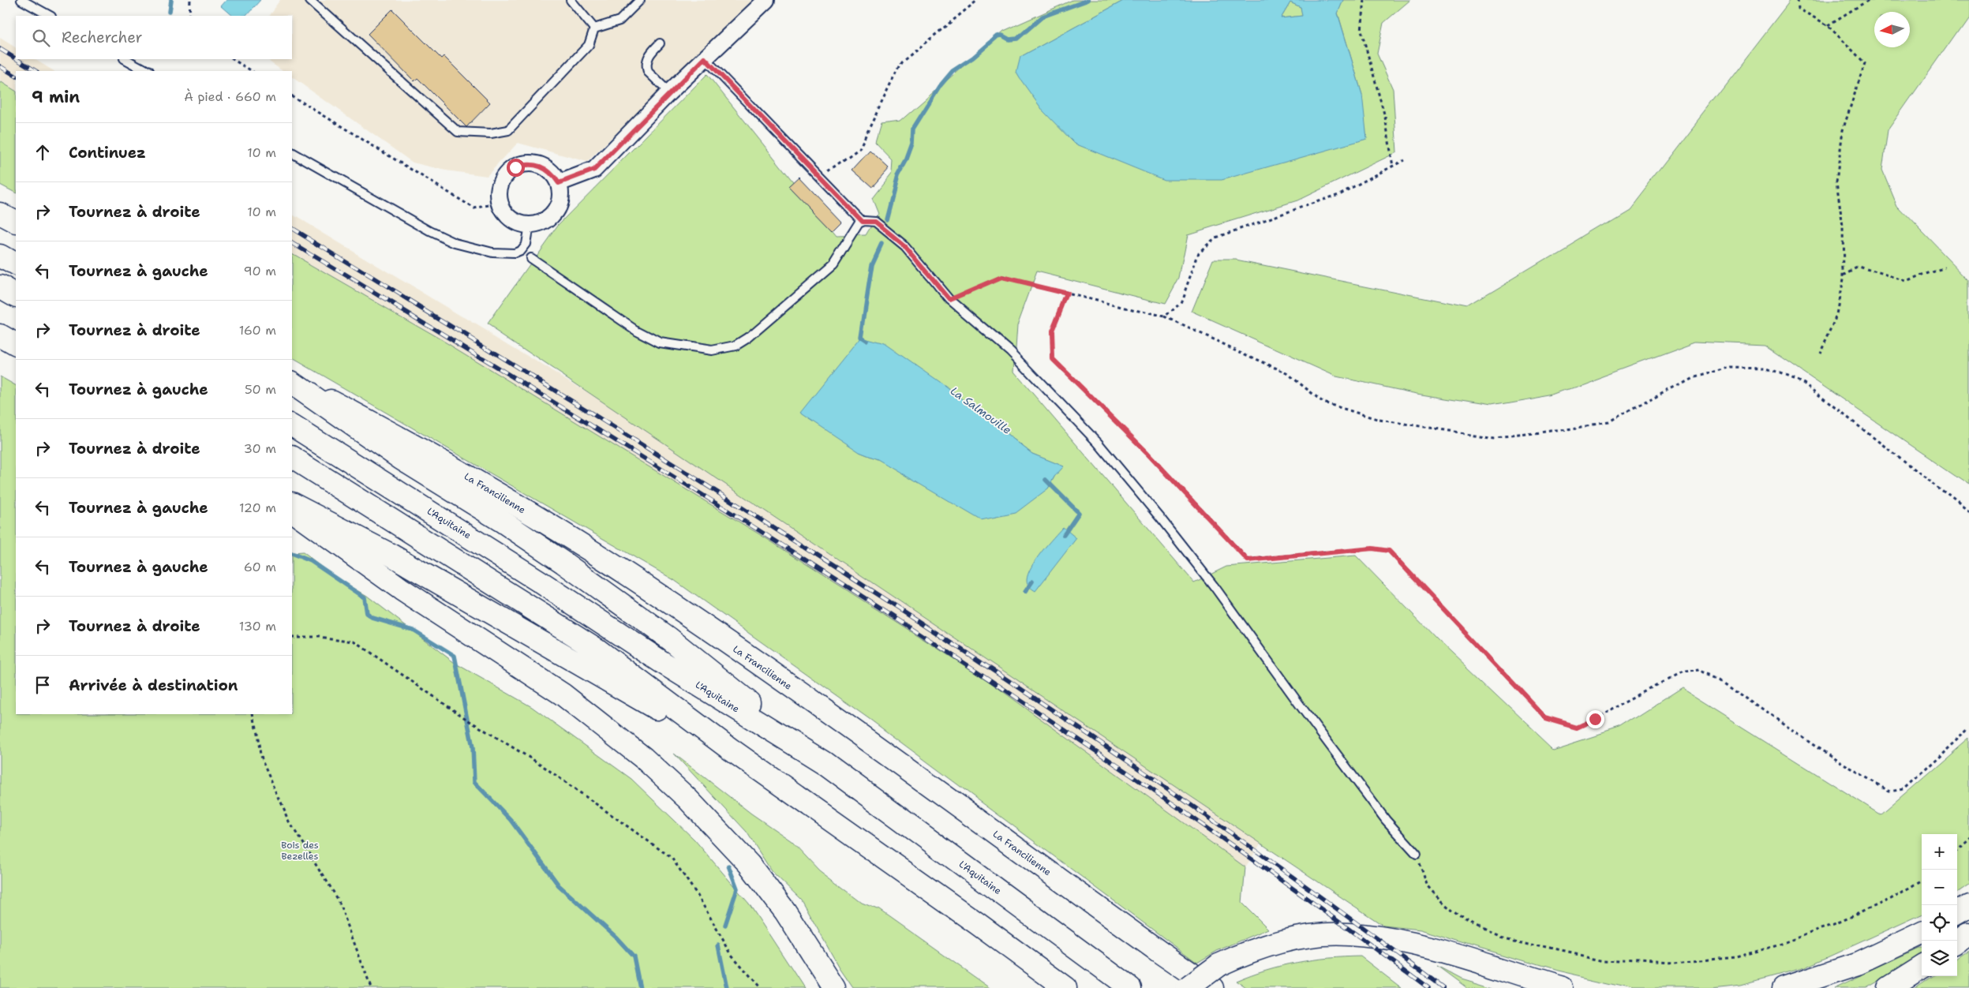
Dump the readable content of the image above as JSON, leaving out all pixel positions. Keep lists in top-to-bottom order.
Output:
{
  "streets": {
    "highway": ["La Francilienne", "L'Aquitaine"]
  },
  "water": ["La Salmouille"],
  "parks": ["Bois des Bezelles"],
  "north": "left",
  "page": {
    "search": "Rechercher",
    "heading": ["9 min", "À pied · 660 m"],
    "list": [
      ["Continuez", "10 m"],
      ["Tournez à droite", "10 m"],
      ["Tournez à gauche", "90 m"],
      ["Tournez à droite", "160 m"],
      ["Tournez à gauche", "50 m"],
      ["Tournez à droite", "30 m"],
      ["Tournez à gauche", "120 m"],
      ["Tournez à gauche", "60 m"],
      ["Tournez à droite", "130 m"],
      "Arrivée à destination"
    ],
    "map_buttons": ["+", "−"]
  }
}
